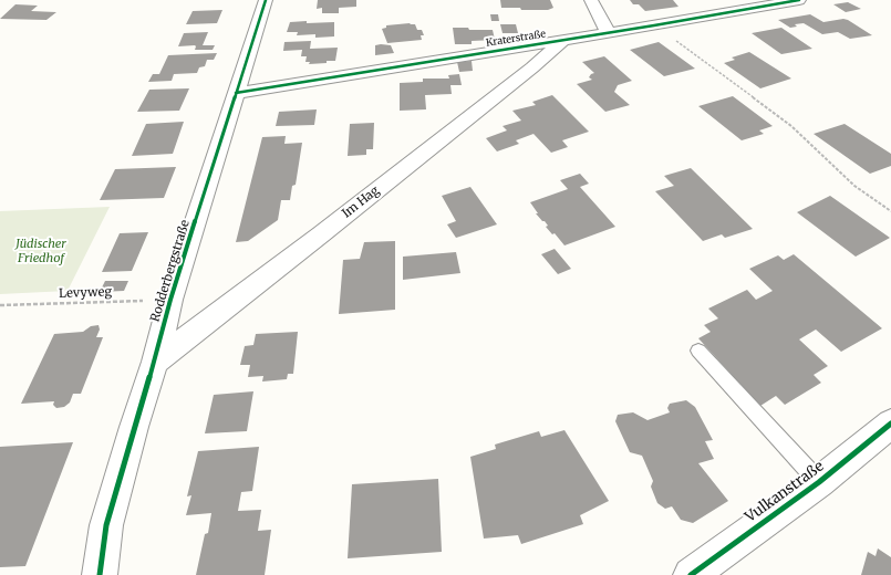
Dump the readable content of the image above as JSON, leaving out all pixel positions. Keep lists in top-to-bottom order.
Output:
{
  "streets": {
    "street": [
      "Kraterstraße",
      "Im Hag",
      "Rodderbergstraße",
      "Vulkanstraße"
    ],
    "path": ["Levyweg"]
  },
  "crossings": [
    ["Kraterstraße", "Im Hag"],
    ["Kraterstraße", "Rodderbergstraße"],
    ["Im Hag", "Rodderbergstraße"],
    ["Rodderbergstraße", "Levyweg"]
  ],
  "parks": ["Jüdischer Friedhof"]
}
